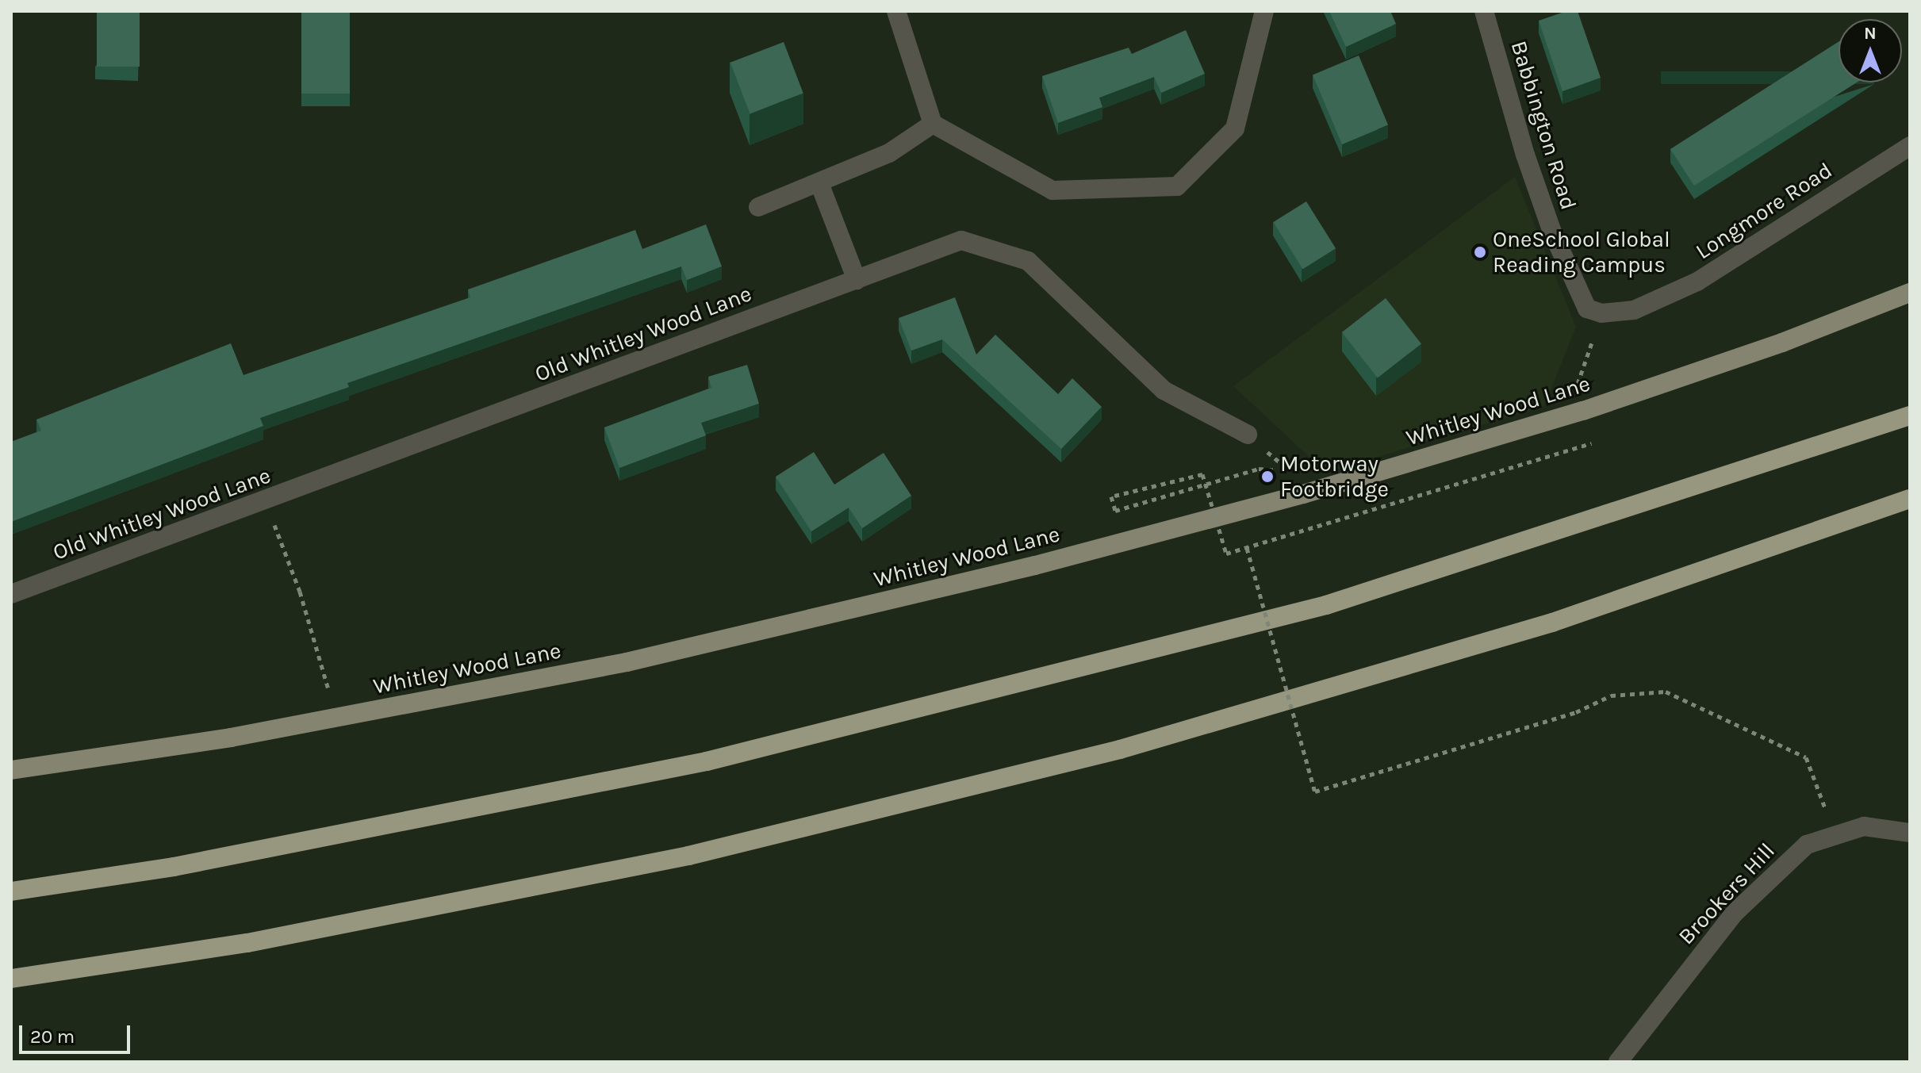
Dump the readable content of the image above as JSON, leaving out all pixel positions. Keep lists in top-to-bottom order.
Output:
{
  "streets": {
    "main road": ["Whitley Wood Lane"],
    "street": [
      "Babbington Road",
      "Longmore Road",
      "Old Whitley Wood Lane",
      "Brookers Hill"
    ]
  },
  "crossings": [
    ["Babbington Road", "Longmore Road"]
  ],
  "places": ["OneSchool Global Reading Campus", "Motorway Footbridge"],
  "scale_bar": "20 m",
  "north": "top"
}
